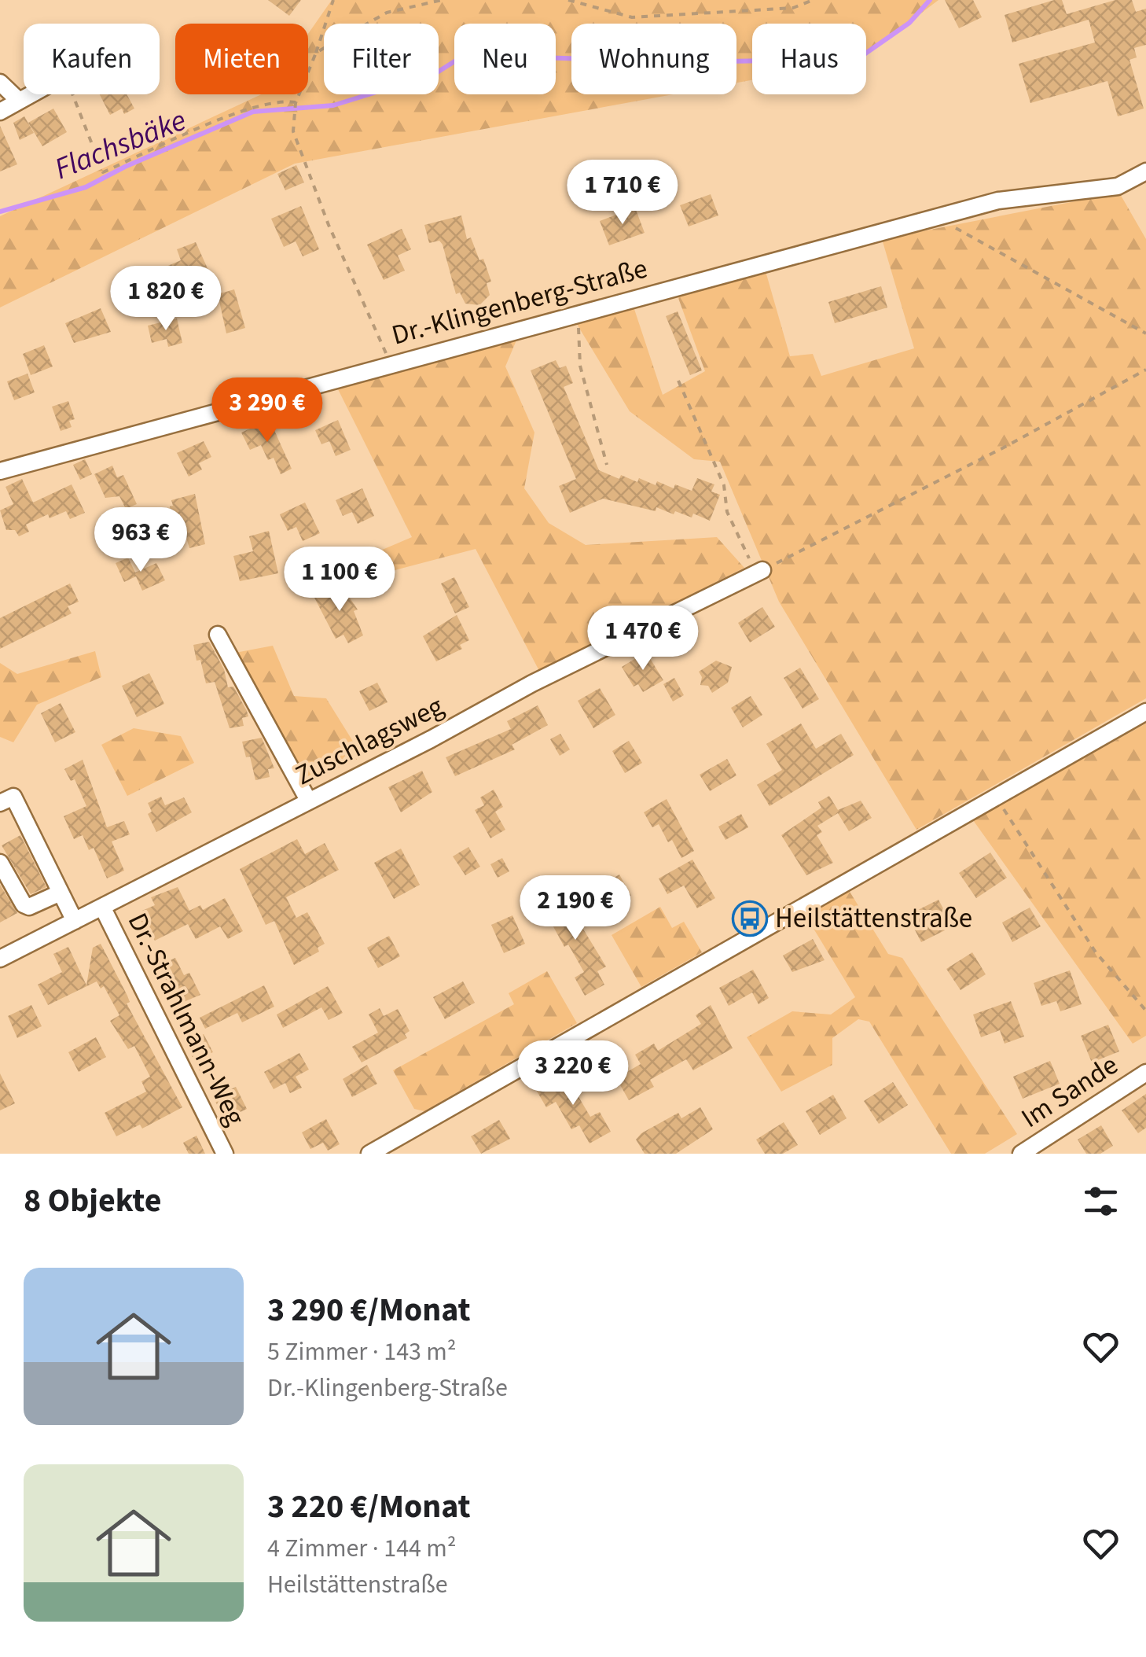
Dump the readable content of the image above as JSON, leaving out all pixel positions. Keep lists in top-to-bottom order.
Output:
{
  "streets": {
    "street": [
      "Dr.-Klingenberg-Straße",
      "Zuschlagsweg",
      "Dr.-Strahlmann-Weg",
      "Im Sande"
    ]
  },
  "crossings": [
    ["Zuschlagsweg", "Dr.-Strahlmann-Weg"]
  ],
  "water": ["Flachsbäke"],
  "places": {
    "bus stop": ["Heilstättenstraße"]
  },
  "page": {
    "chip": [
      "Kaufen",
      "Mieten",
      "Filter",
      "Neu",
      "Wohnung",
      "Haus"
    ],
    "price": [
      "1 710 €",
      "1 820 €",
      "3 290 €",
      "963 €",
      "1 100 €",
      "1 470 €",
      "2 190 €",
      "3 220 €"
    ],
    "heading": "8 Objekte",
    "list": [
      {
        "name": "3 290 €/Monat",
        "note": "5 Zimmer · 143 m² · Dr.-Klingenberg-Straße"
      },
      {
        "name": "3 220 €/Monat",
        "note": "4 Zimmer · 144 m² · Heilstättenstraße"
      }
    ]
  }
}
